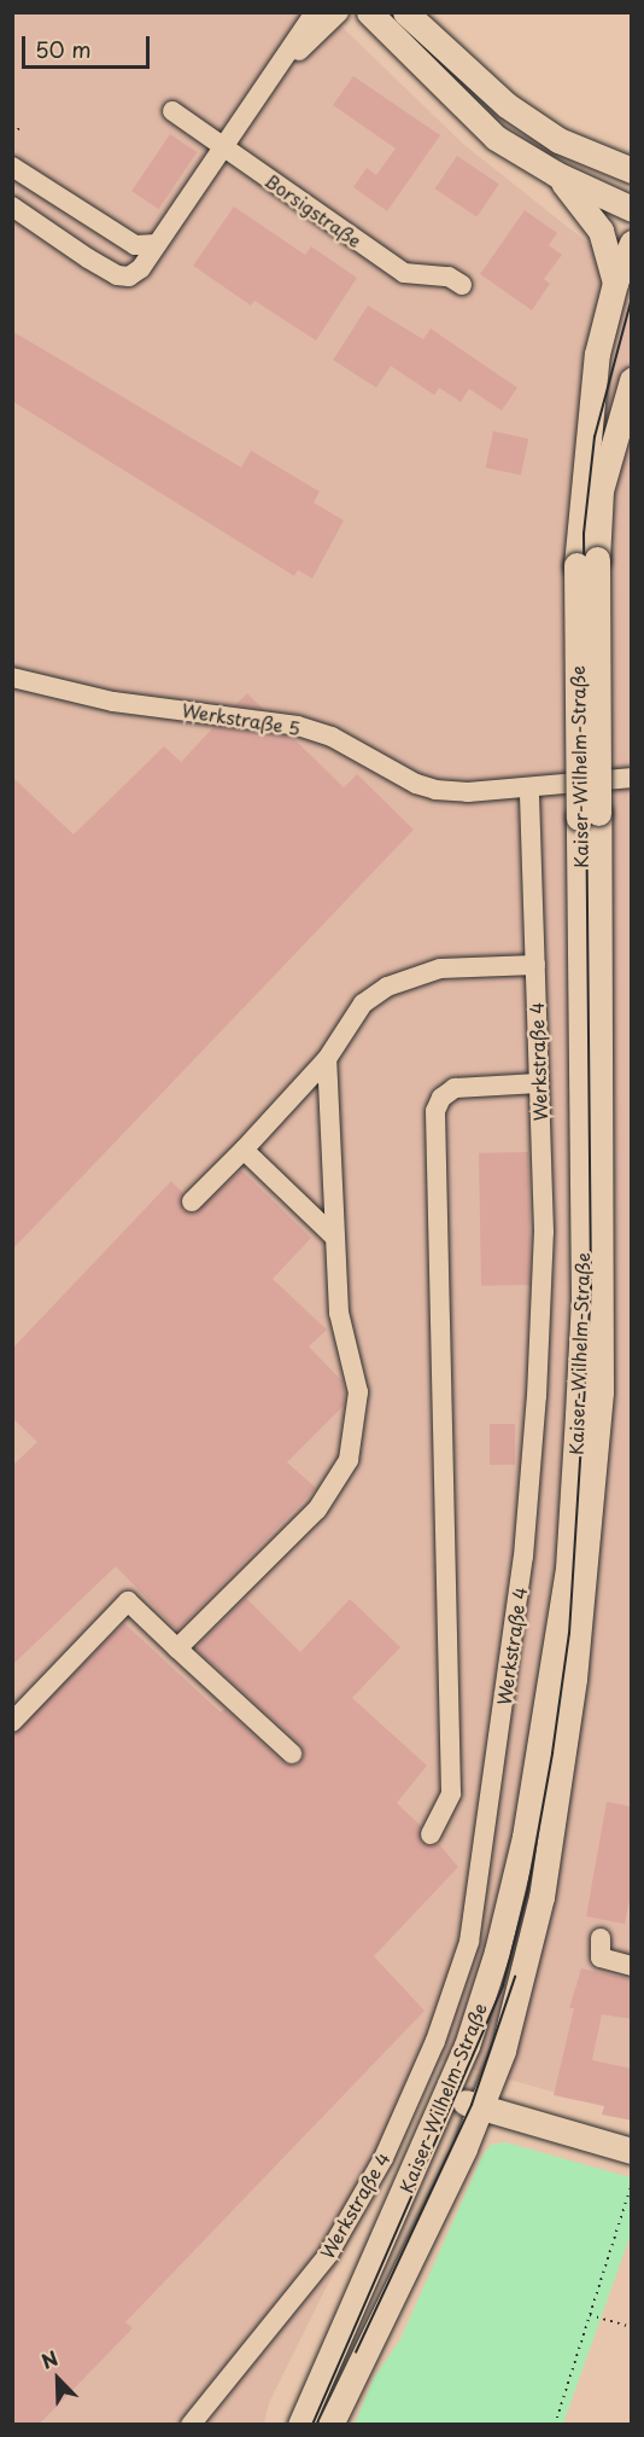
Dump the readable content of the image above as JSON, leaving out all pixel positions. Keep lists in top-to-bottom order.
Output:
{
  "streets": {
    "main road": ["Kaiser-Wilhelm-Straße"],
    "street": ["Borsigstraße", "Werkstraße 5", "Werkstraße 4"]
  },
  "crossings": [
    ["Werkstraße 5", "Werkstraße 4"]
  ],
  "scale_bar": "50 m",
  "north": "top left"
}
